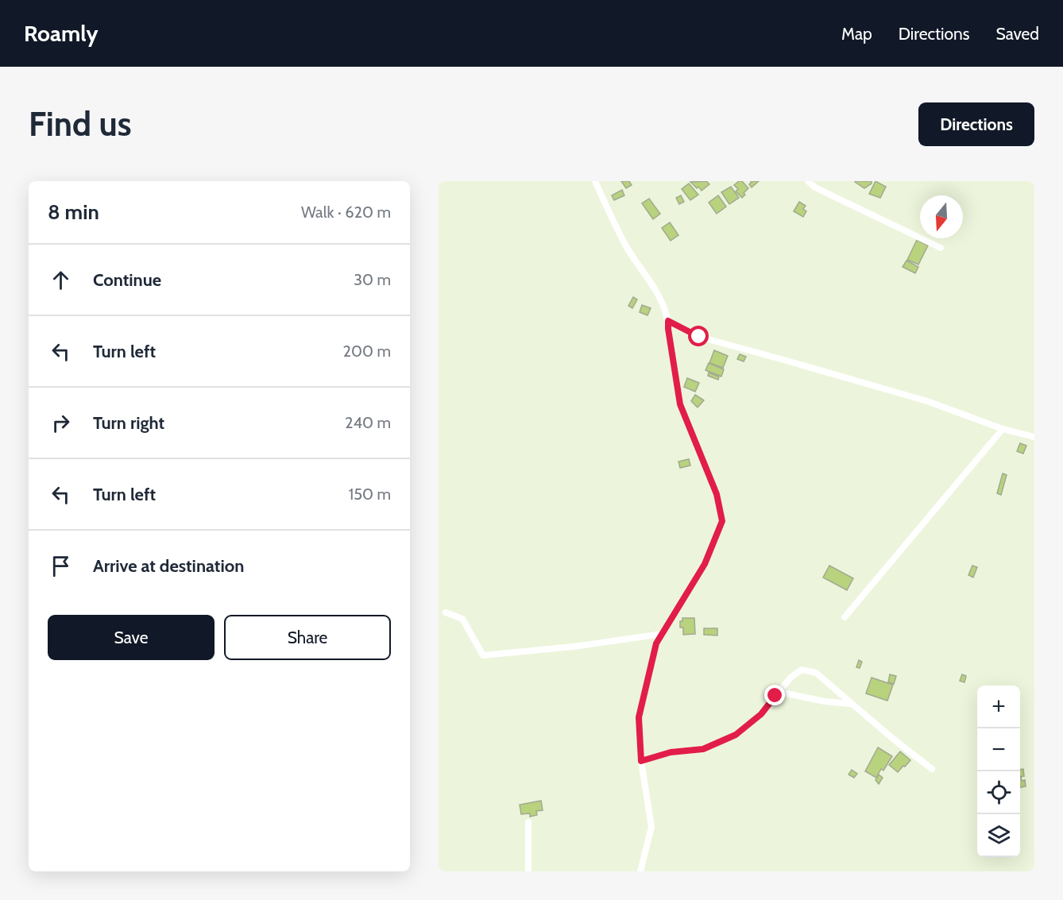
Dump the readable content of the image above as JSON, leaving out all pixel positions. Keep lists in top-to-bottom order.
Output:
{
  "north": "bottom",
  "page": {
    "header": "Roamly",
    "nav": ["Map", "Directions", "Saved"],
    "buttons": [
      "Directions",
      ["Save", "Share"]
    ],
    "title": "Find us",
    "heading": ["8 min", "Walk · 620 m"],
    "list": [
      ["Continue", "30 m"],
      ["Turn left", "200 m"],
      ["Turn right", "240 m"],
      ["Turn left", "150 m"],
      "Arrive at destination"
    ],
    "map_buttons": ["+", "−"]
  }
}
